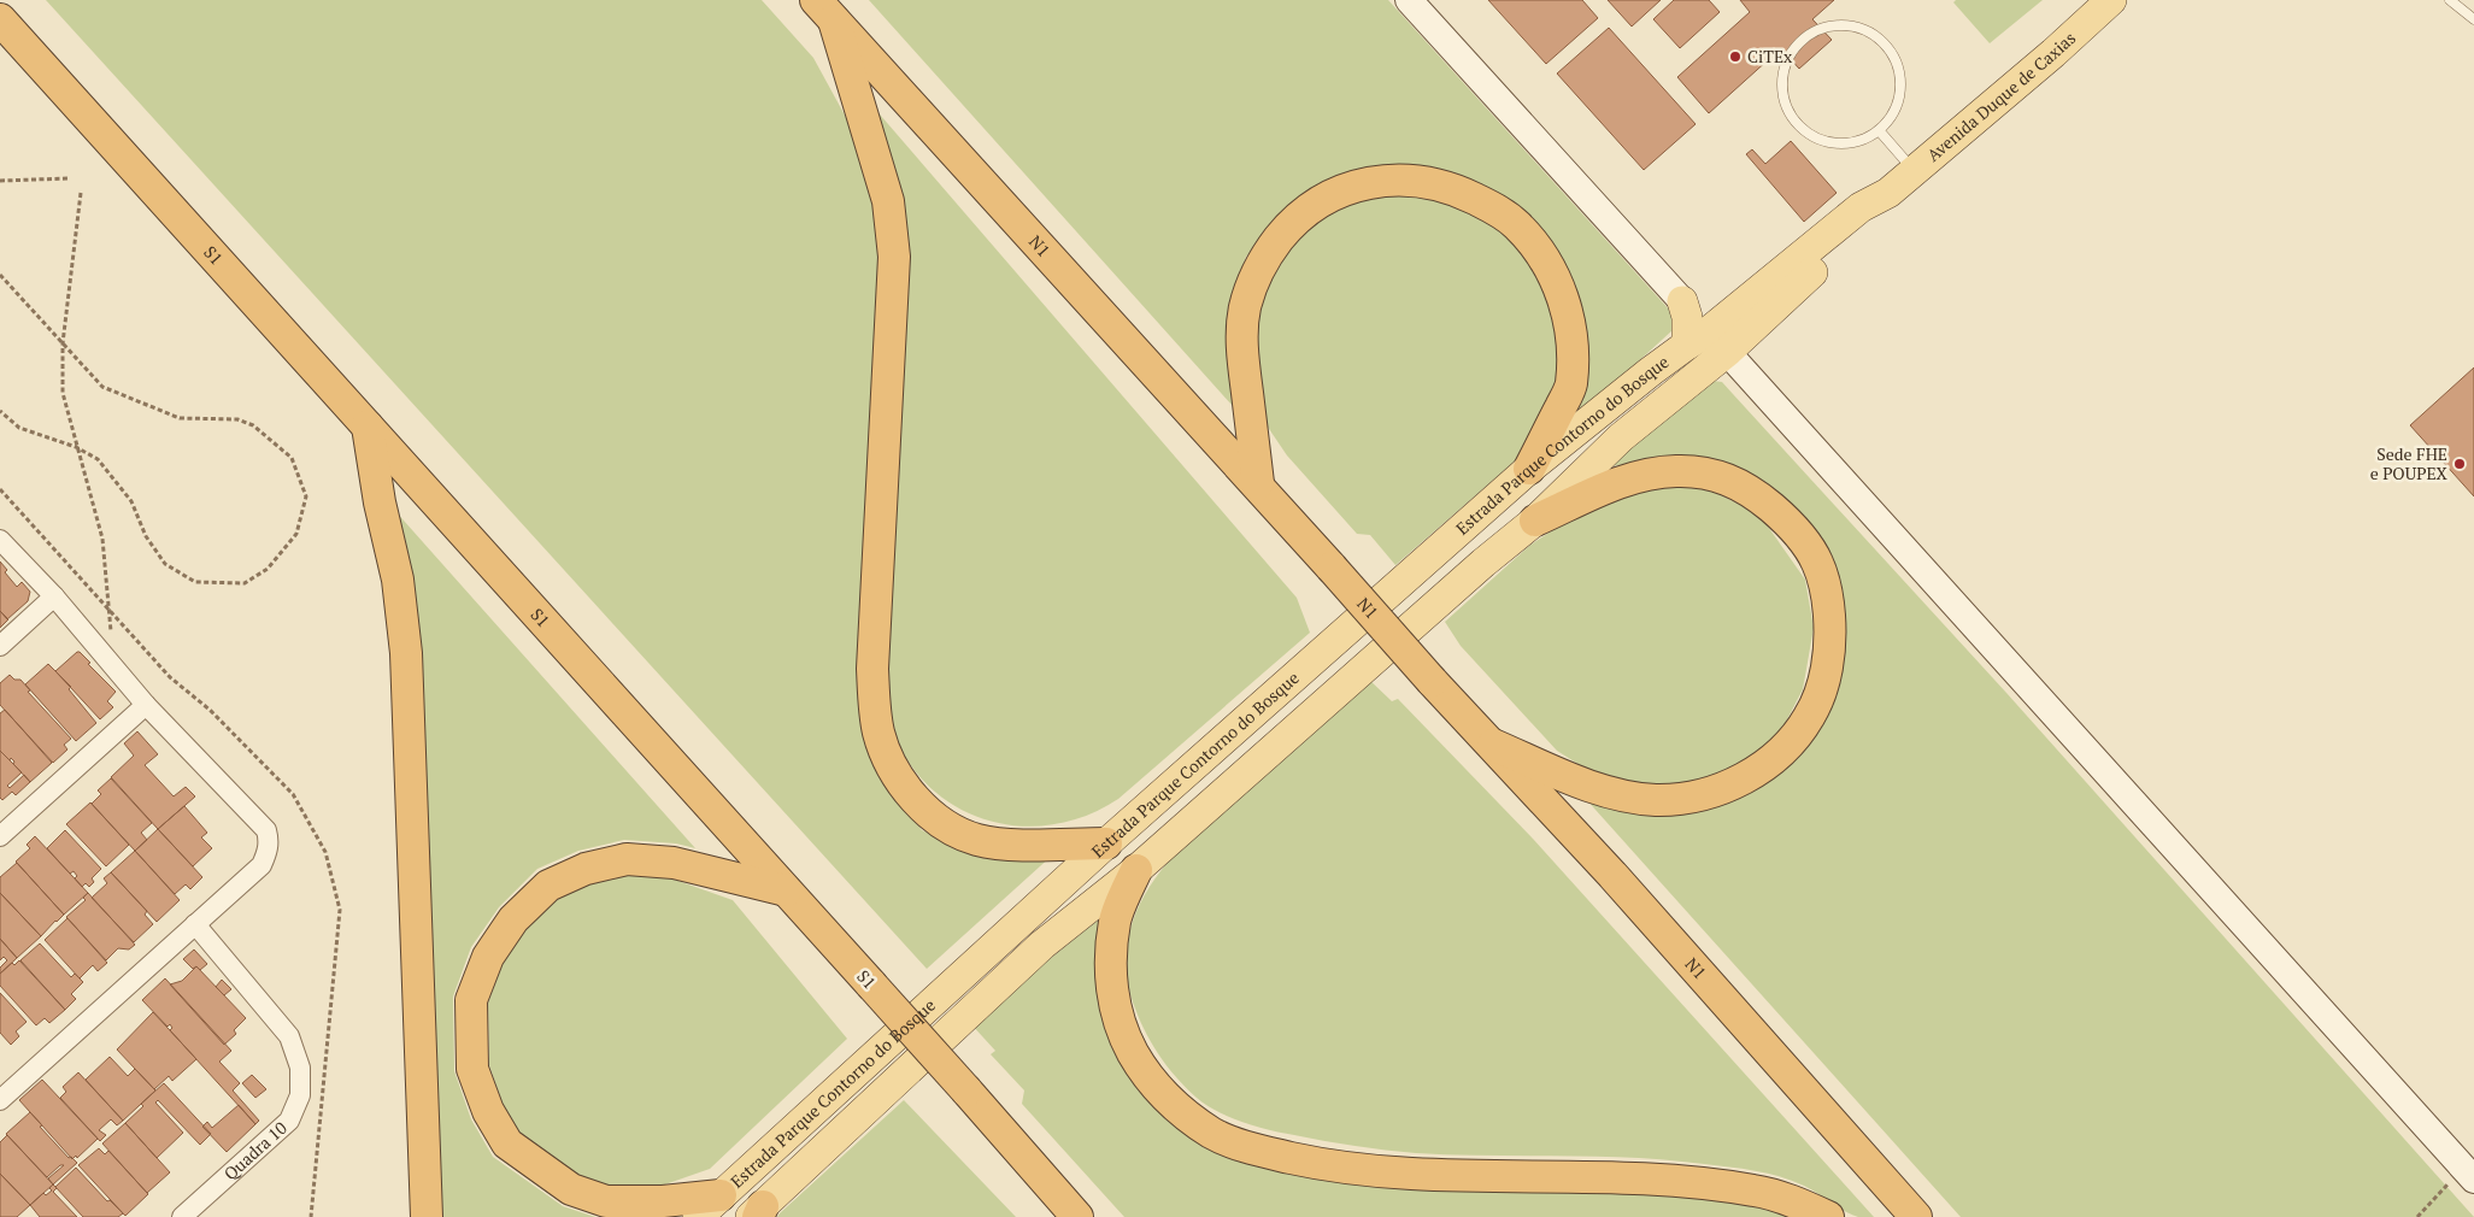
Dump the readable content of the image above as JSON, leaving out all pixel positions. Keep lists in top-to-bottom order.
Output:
{
  "streets": {
    "highway": ["N1", "S1"],
    "main road": ["Avenida Duque de Caxias", "Estrada Parque Contorno do Bosque"],
    "street": ["Quadra 10"]
  },
  "crossings": [
    ["Avenida Duque de Caxias", "Estrada Parque Contorno do Bosque"]
  ],
  "places": ["CiTEx", "Sede FHE e POUPEX"]
}
